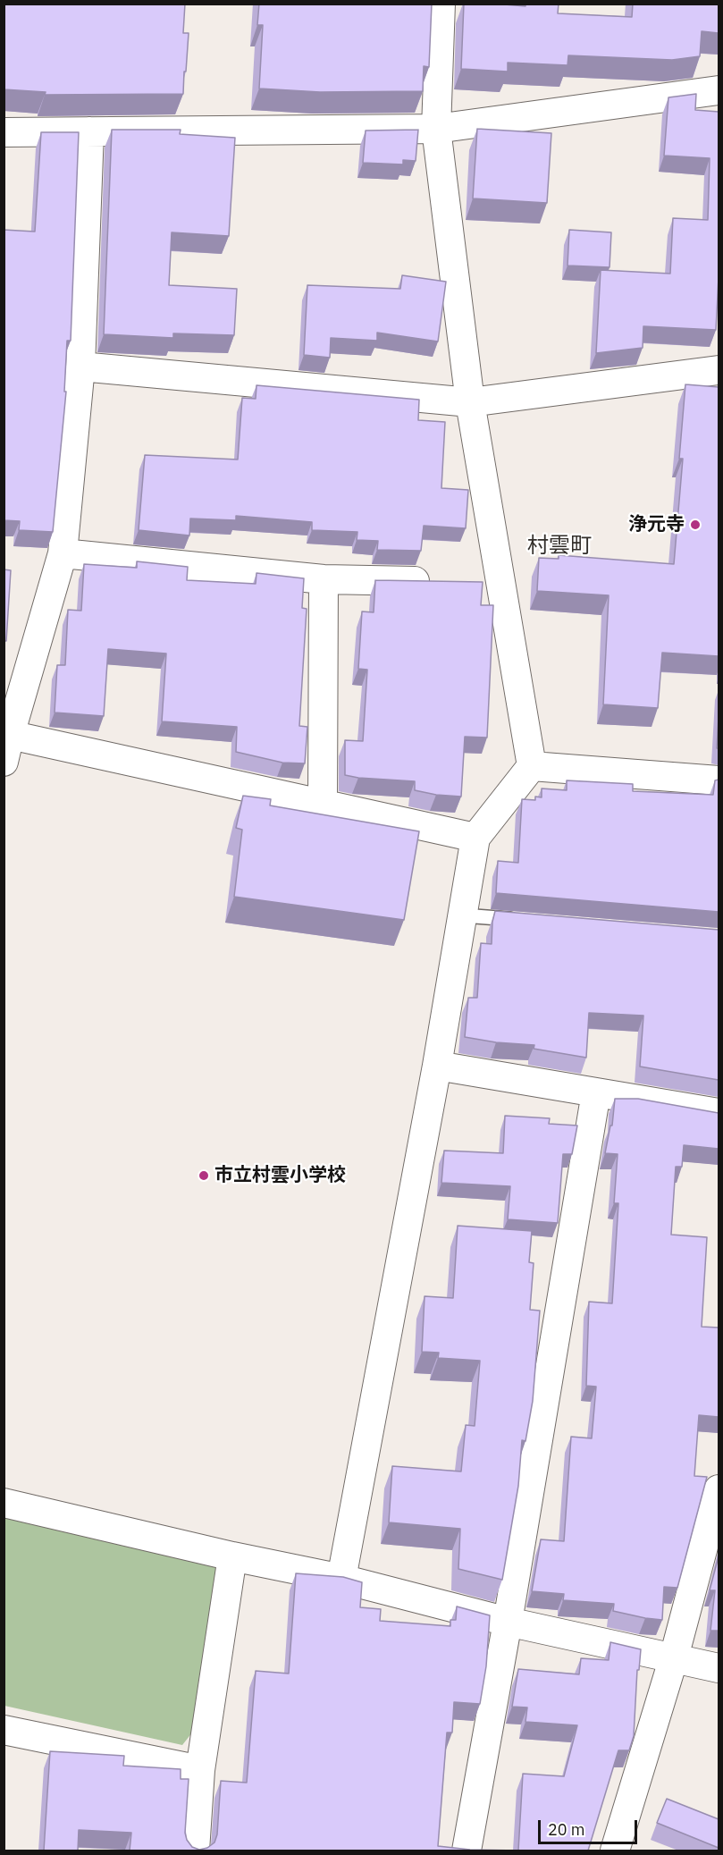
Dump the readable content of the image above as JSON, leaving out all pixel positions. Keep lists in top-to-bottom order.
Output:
{
  "districts": ["村雲町"],
  "places": ["浄元寺", "市立村雲小学校"],
  "scale_bar": "20 m"
}
